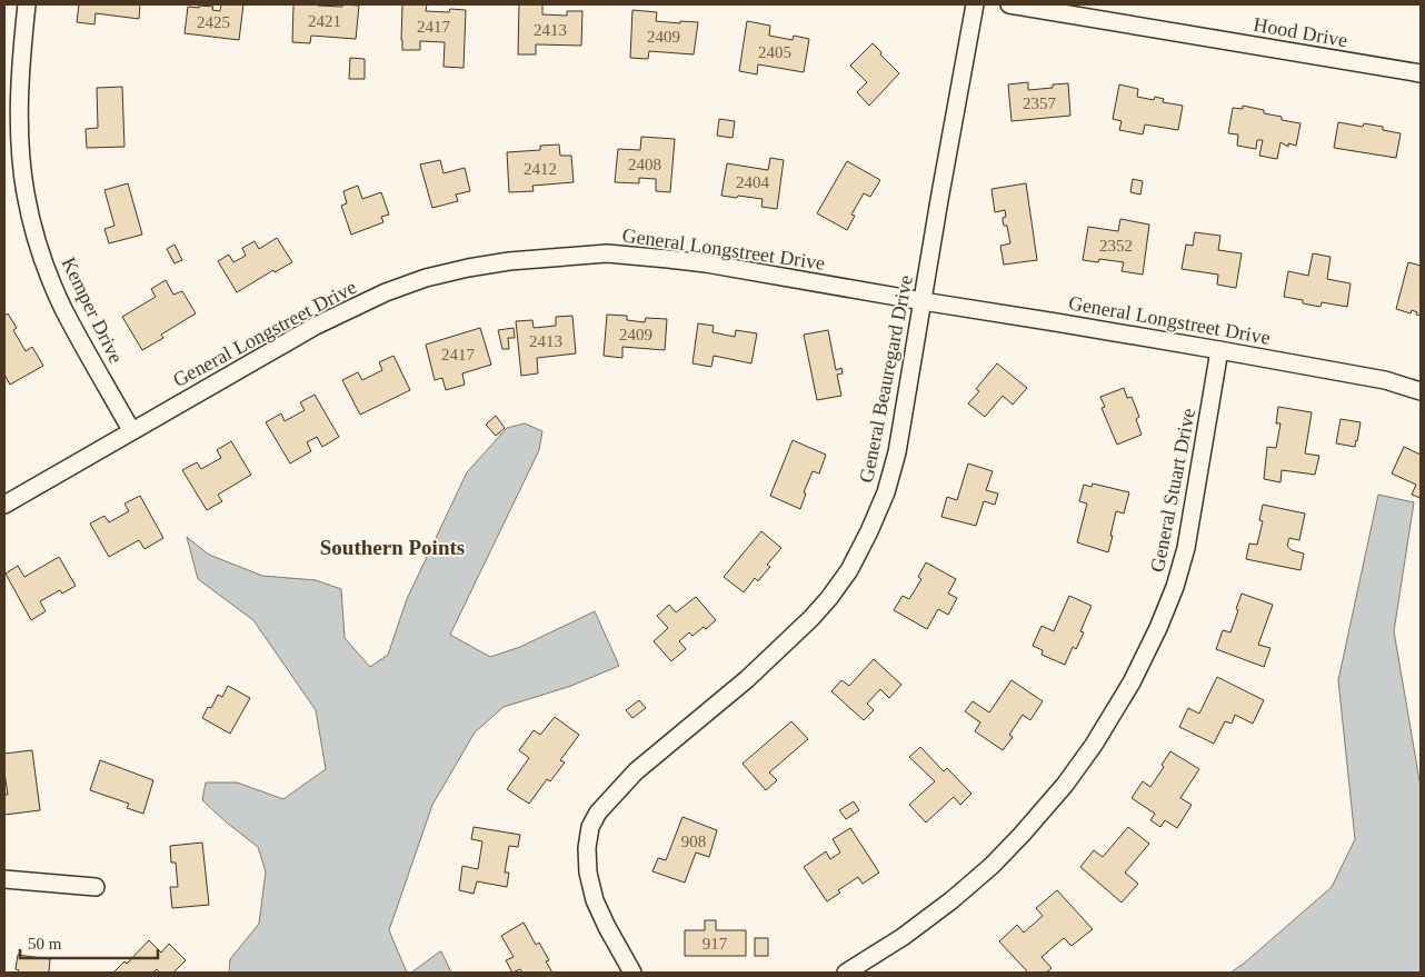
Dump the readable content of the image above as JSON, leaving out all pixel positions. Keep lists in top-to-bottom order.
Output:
{
  "streets": {
    "street": [
      "Hood Drive",
      "General Longstreet Drive",
      "Kemper Drive",
      "General Beauregard Drive",
      "General Stuart Drive"
    ]
  },
  "crossings": [
    ["General Longstreet Drive", "Kemper Drive"],
    ["General Longstreet Drive", "General Beauregard Drive"],
    ["General Longstreet Drive", "General Stuart Drive"]
  ],
  "districts": ["Southern Points"],
  "house_numbers": [
    "2421",
    "2425",
    "2417",
    "2413",
    "2409",
    "2405",
    "2357",
    "2408",
    "2412",
    "2404",
    "2352",
    "2409",
    "2413",
    "2417",
    "908",
    "917"
  ],
  "scale_bar": "50 m"
}
